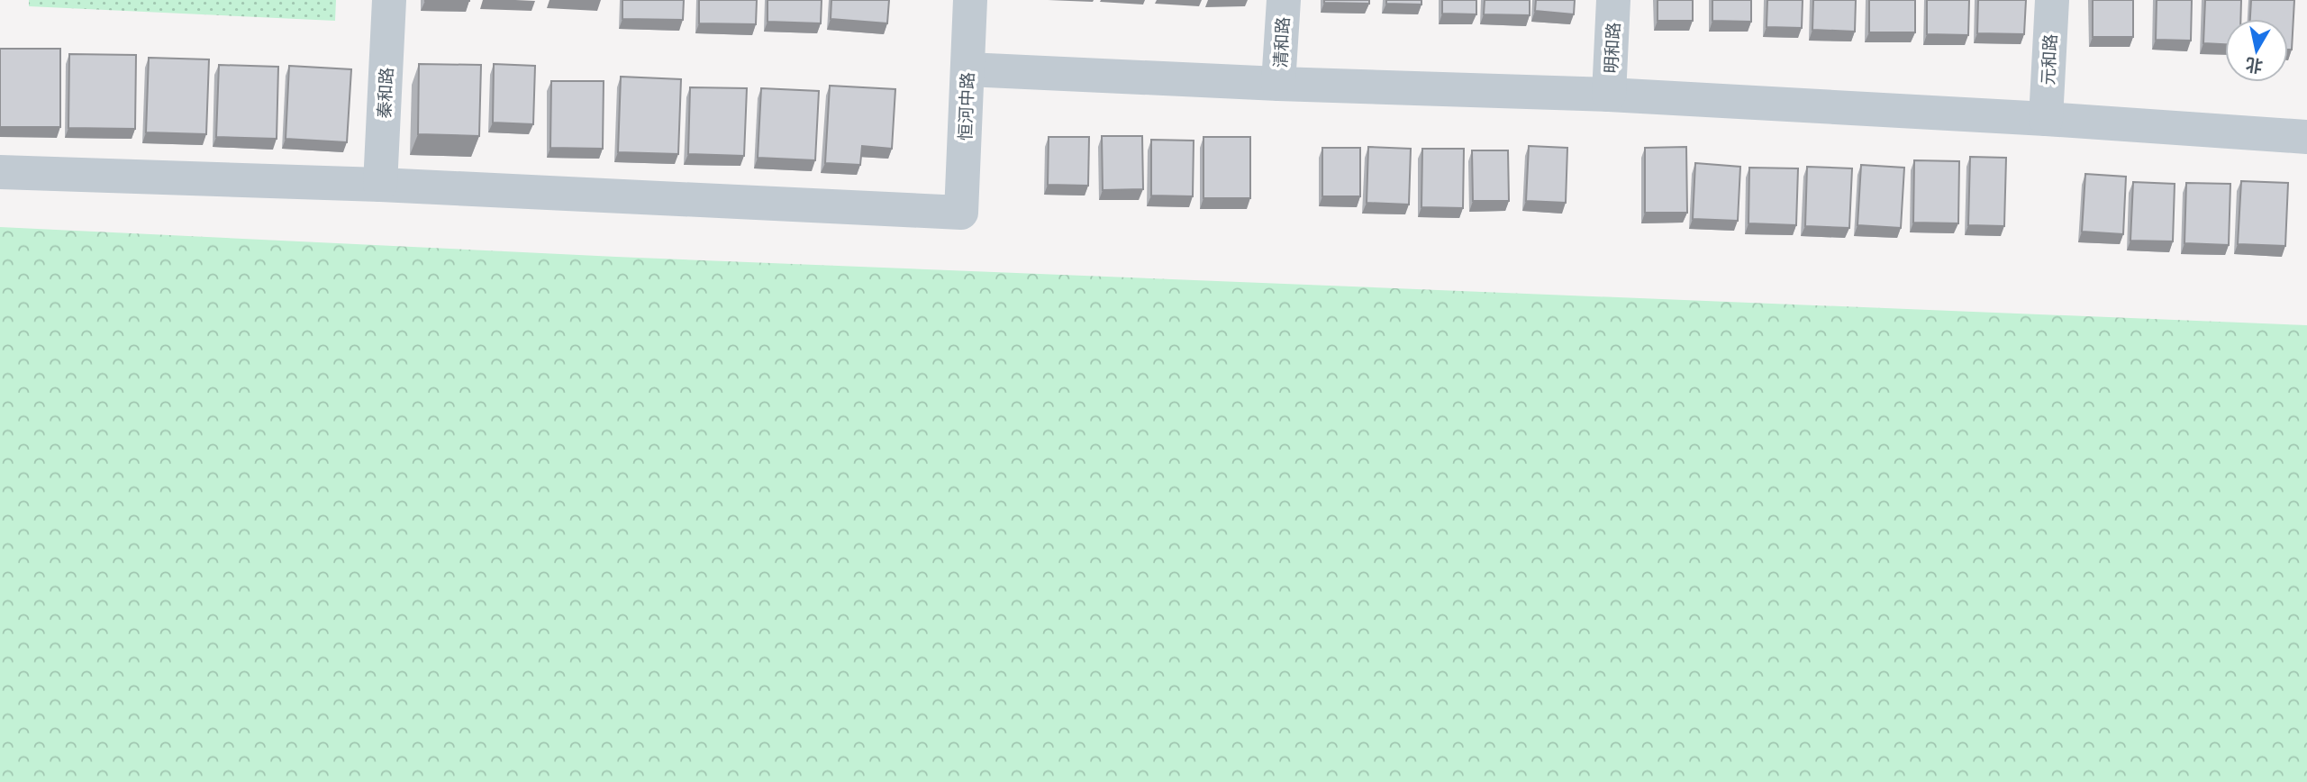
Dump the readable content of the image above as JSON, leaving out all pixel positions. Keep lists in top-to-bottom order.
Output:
{
  "streets": {
    "street": [
      "清和路",
      "明和路",
      "元和路",
      "秦和路",
      "恒河中路"
    ]
  },
  "crossings": [
    ["秦和路", "恒河中路"]
  ],
  "north": "bottom"
}
